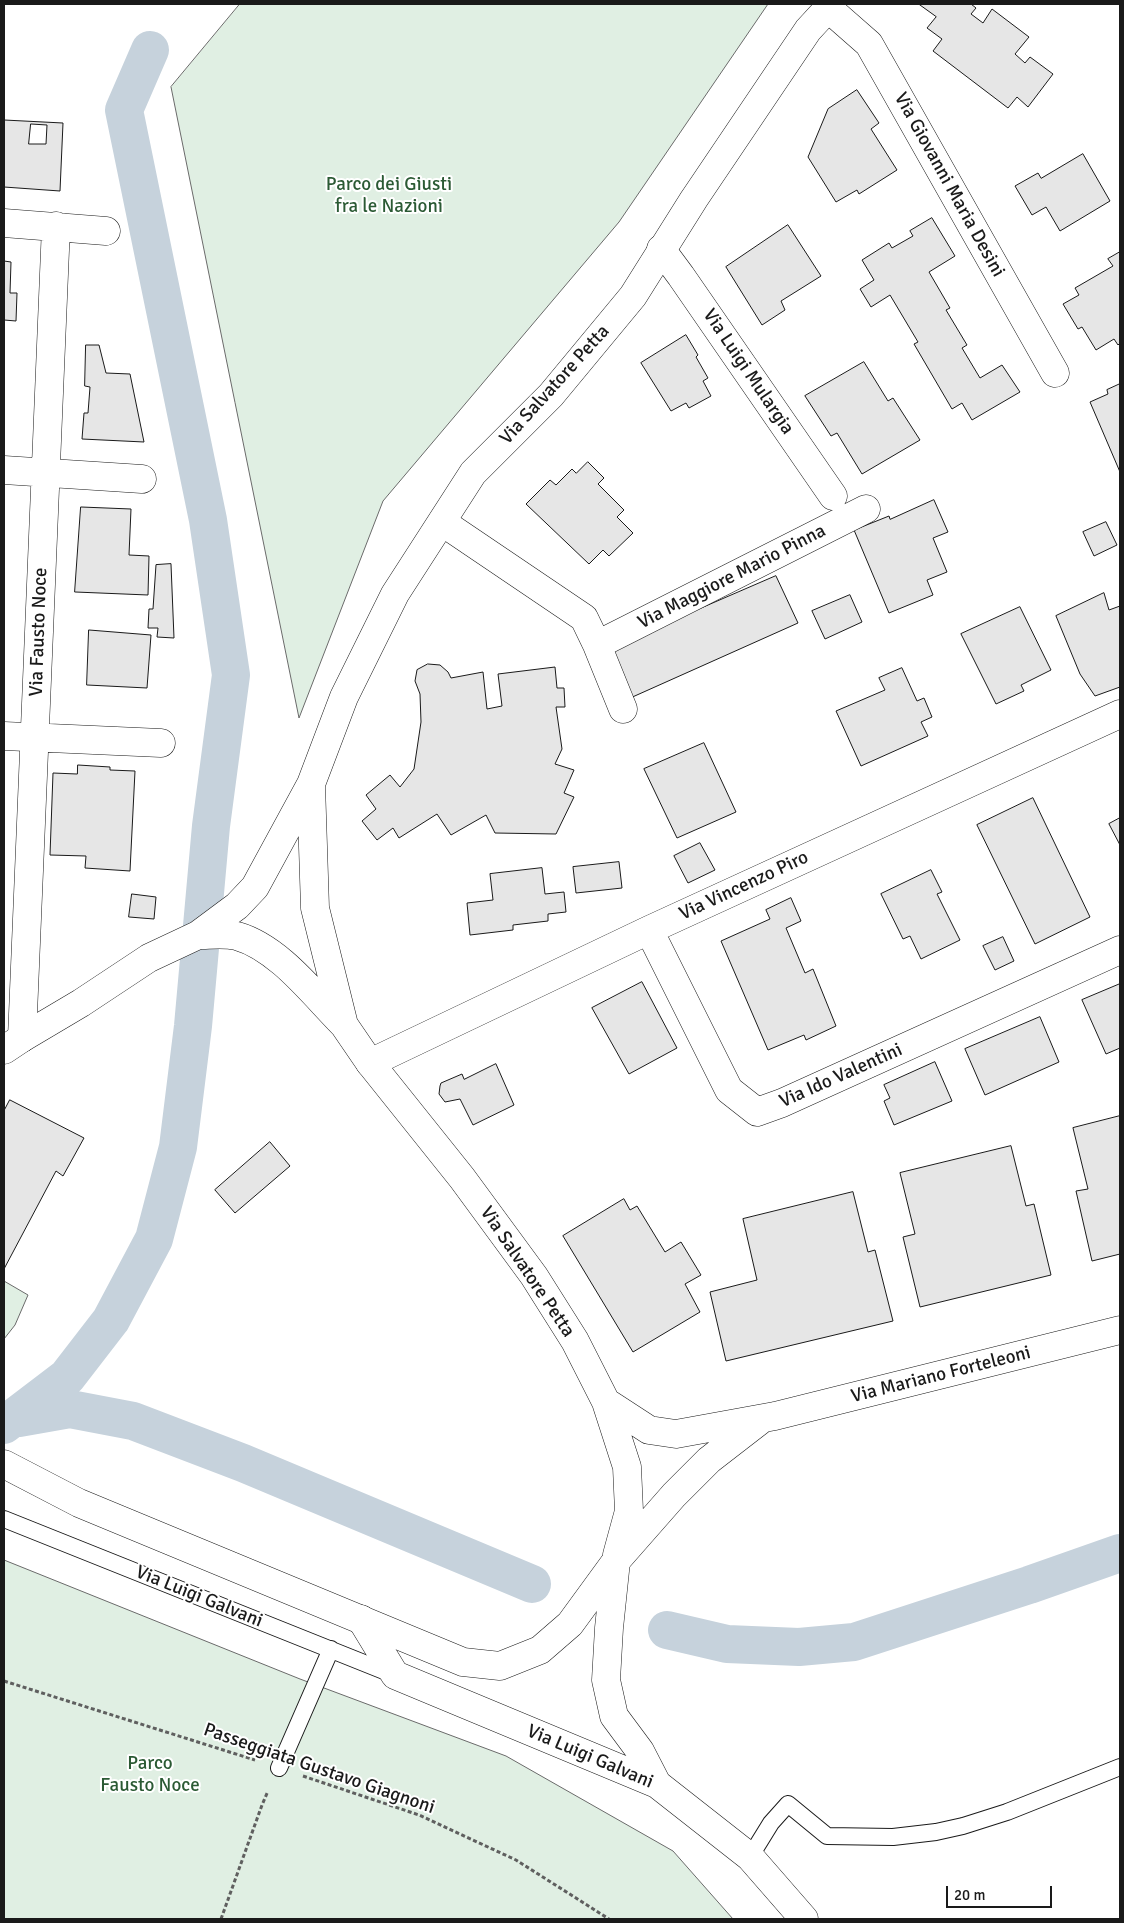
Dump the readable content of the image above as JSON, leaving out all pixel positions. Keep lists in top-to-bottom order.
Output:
{
  "streets": {
    "street": [
      "Via Giovanni Maria Desini",
      "Via Luigi Mulargia",
      "Via Salvatore Petta",
      "Via Maggiore Mario Pinna",
      "Via Fausto Noce",
      "Via Vincenzo Piro",
      "Via Ido Valentini",
      "Via Mariano Forteleoni",
      "Via Luigi Galvani"
    ],
    "path": ["Passeggiata Gustavo Giagnoni"]
  },
  "crossings": [
    ["Via Giovanni Maria Desini", "Via Salvatore Petta"],
    ["Via Luigi Mulargia", "Via Salvatore Petta"],
    ["Via Salvatore Petta", "Via Fausto Noce"],
    ["Via Salvatore Petta", "Via Vincenzo Piro"],
    ["Via Salvatore Petta", "Via Mariano Forteleoni"],
    ["Via Salvatore Petta", "Via Luigi Galvani"],
    ["Via Vincenzo Piro", "Via Ido Valentini"]
  ],
  "parks": ["Parco dei Giusti fra le Nazioni", "Parco Fausto Noce"],
  "scale_bar": "20 m"
}
